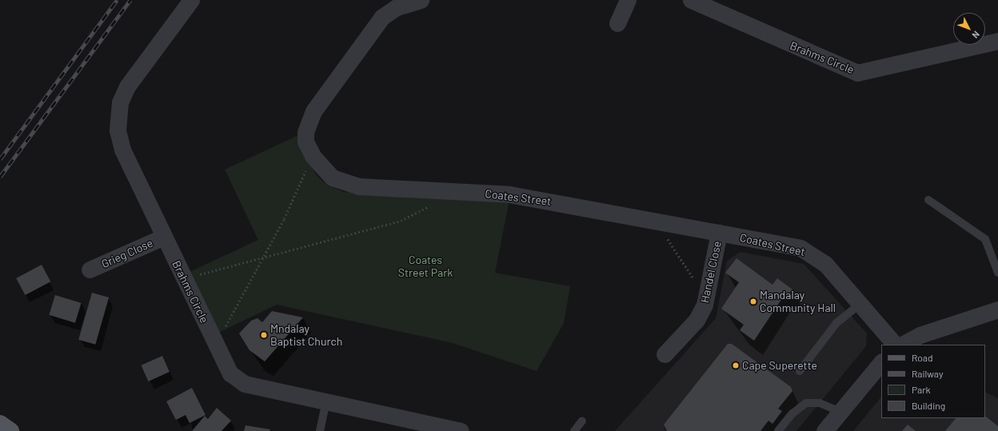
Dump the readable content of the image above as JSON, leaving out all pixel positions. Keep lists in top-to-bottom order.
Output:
{
  "streets": {
    "street": [
      "Brahms Circle",
      "Coates Street",
      "Grieg Close",
      "Handel Close"
    ]
  },
  "crossings": [
    ["Brahms Circle", "Grieg Close"],
    ["Coates Street", "Handel Close"]
  ],
  "parks": ["Coates Street Park"],
  "places": ["Mandalay Community Hall", "Mndalay Baptist Church", "Cape Superette"],
  "legend": [
    "Road",
    "Railway",
    "Park",
    "Building"
  ],
  "north": "bottom right"
}
